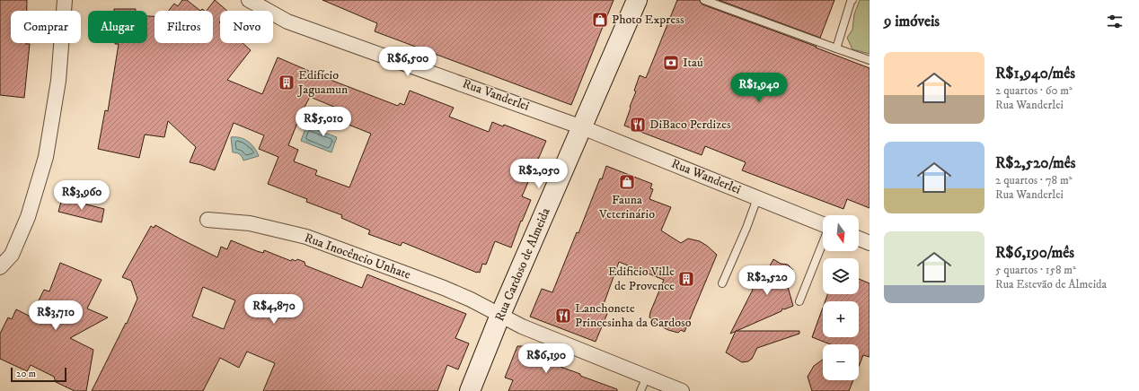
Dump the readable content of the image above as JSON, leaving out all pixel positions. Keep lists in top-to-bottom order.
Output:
{
  "streets": {
    "main road": ["Rua Cardoso de Almeida"],
    "street": ["Rua Vanderlei", "Rua Wanderlei", "Rua Inocêncio Unhate"]
  },
  "crossings": [
    ["Rua Vanderlei", "Rua Wanderlei"],
    ["Rua Vanderlei", "Rua Cardoso de Almeida"],
    ["Rua Wanderlei", "Rua Cardoso de Almeida"],
    ["Rua Inocêncio Unhate", "Rua Cardoso de Almeida"]
  ],
  "places": {
    "shop": ["Photo Express", "Fauna Veterinário"],
    "bank": ["Itaú"],
    "building": ["Edifício Jaguamun", "Edificio Ville de Provence"],
    "restaurant": ["DiBaco Perdizes", "Lanchonete Princesinha da Cardoso"]
  },
  "scale_bar": "20 m",
  "north": "bottom",
  "page": {
    "heading": "9 imóveis",
    "chip": [
      "Comprar",
      "Alugar",
      "Filtros",
      "Novo"
    ],
    "list": [
      {
        "name": "R$1,940/mês",
        "note": "2 quartos · 60 m² · Rua Wanderlei"
      },
      {
        "name": "R$2,520/mês",
        "note": "2 quartos · 78 m² · Rua Wanderlei"
      },
      {
        "name": "R$6,190/mês",
        "note": "5 quartos · 158 m² · Rua Estevão de Almeida"
      }
    ],
    "price": [
      "R$6,500",
      "R$1,940",
      "R$5,010",
      "R$2,050",
      "R$3,960",
      "R$2,520",
      "R$4,870",
      "R$3,710",
      "R$6,190"
    ],
    "map_buttons": ["+", "−"],
    "scale": "20 m"
  }
}
